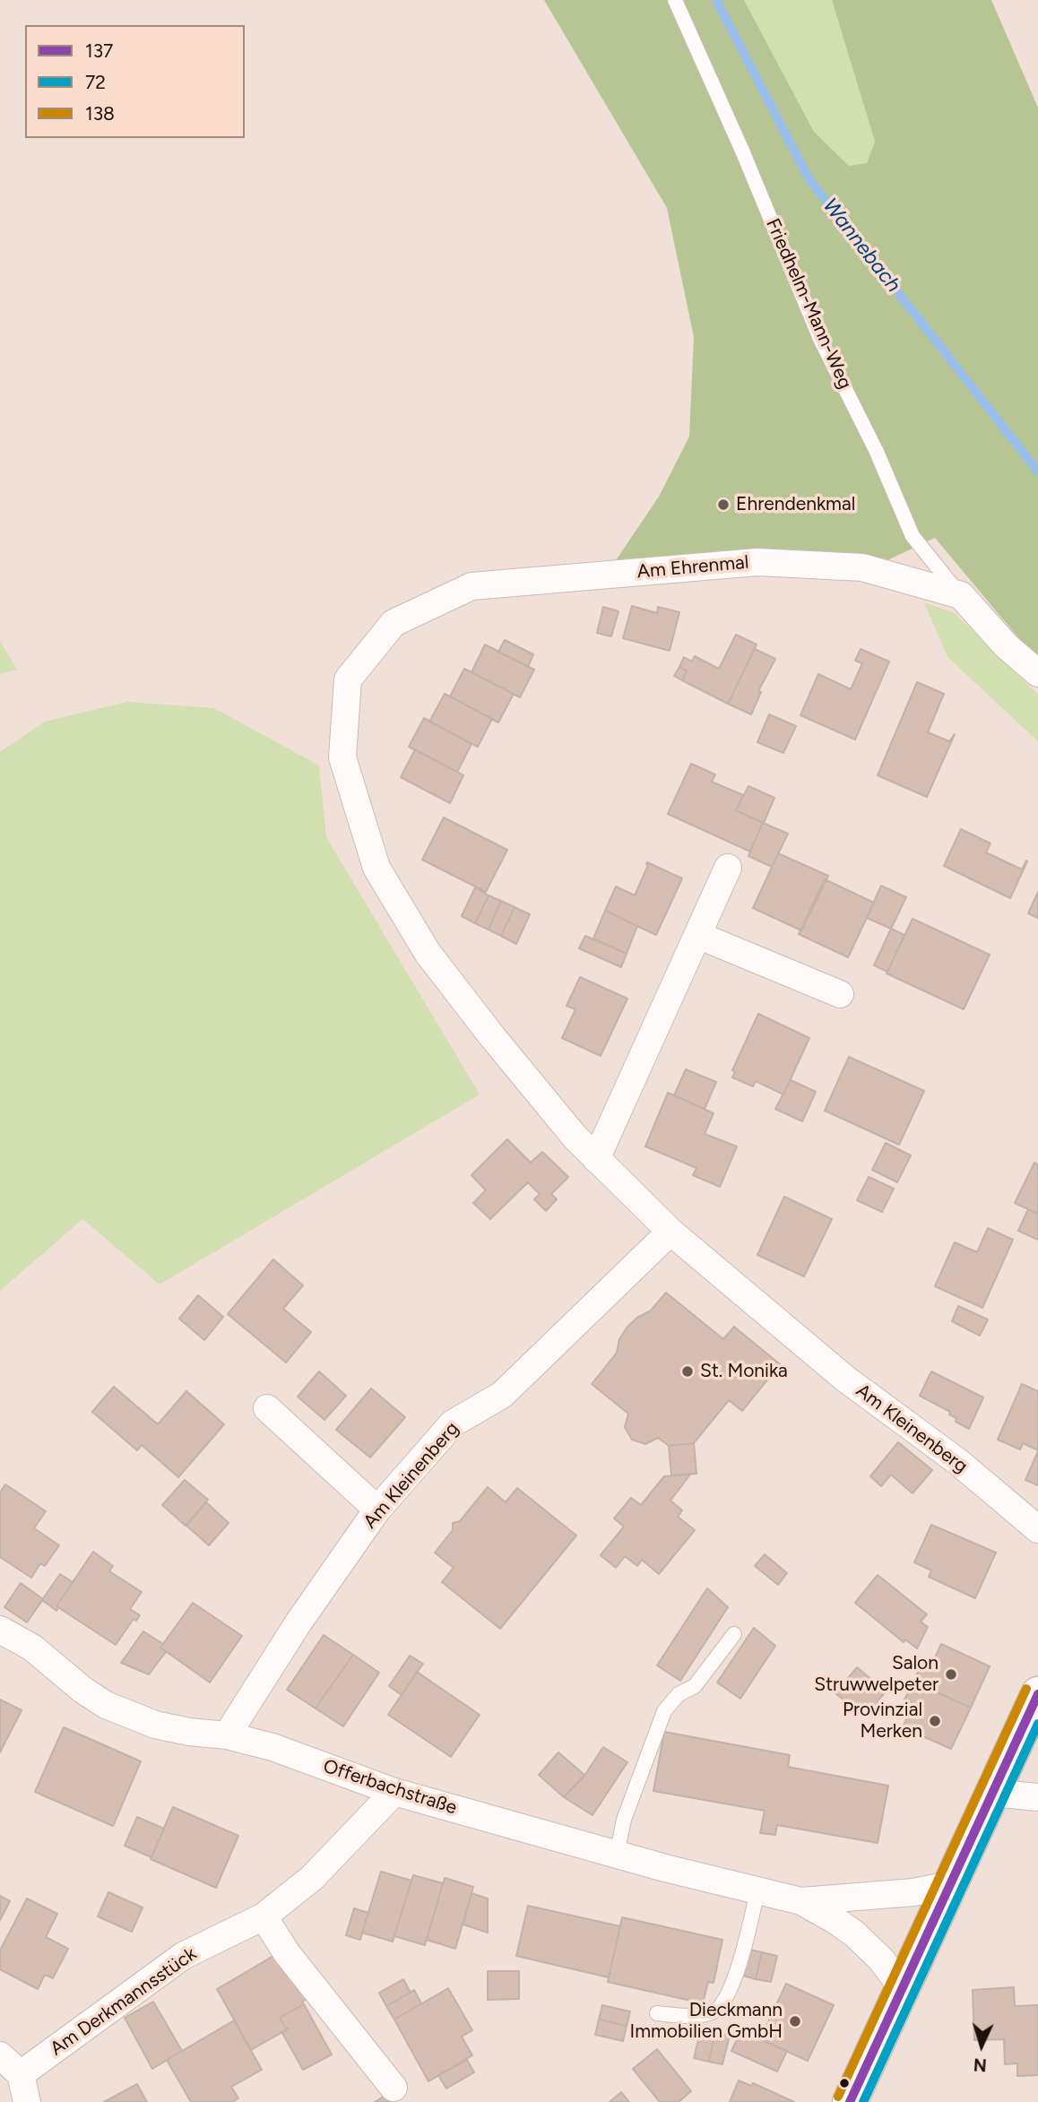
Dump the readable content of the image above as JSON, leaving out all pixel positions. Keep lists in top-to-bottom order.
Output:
{
  "streets": {
    "street": [
      "Am Ehrenmal",
      "Am Kleinenberg",
      "Offerbachstraße",
      "Am Derkmannsstück"
    ],
    "lane": ["Friedhelm-Mann-Weg"]
  },
  "crossings": [
    ["Friedhelm-Mann-Weg", "Am Ehrenmal"],
    ["Am Ehrenmal", "Am Kleinenberg"],
    ["Am Kleinenberg", "Offerbachstraße"],
    ["Offerbachstraße", "Am Derkmannsstück"]
  ],
  "water": ["Wannebach"],
  "places": [
    "Ehrendenkmal",
    "St. Monika",
    "Salon Struwwelpeter",
    "Provinzial Merken",
    "Dieckmann Immobilien GmbH"
  ],
  "lines": ["transit line 138", "transit line 137", "transit line 72"],
  "legend": ["137", "72", "138"],
  "north": "bottom"
}
